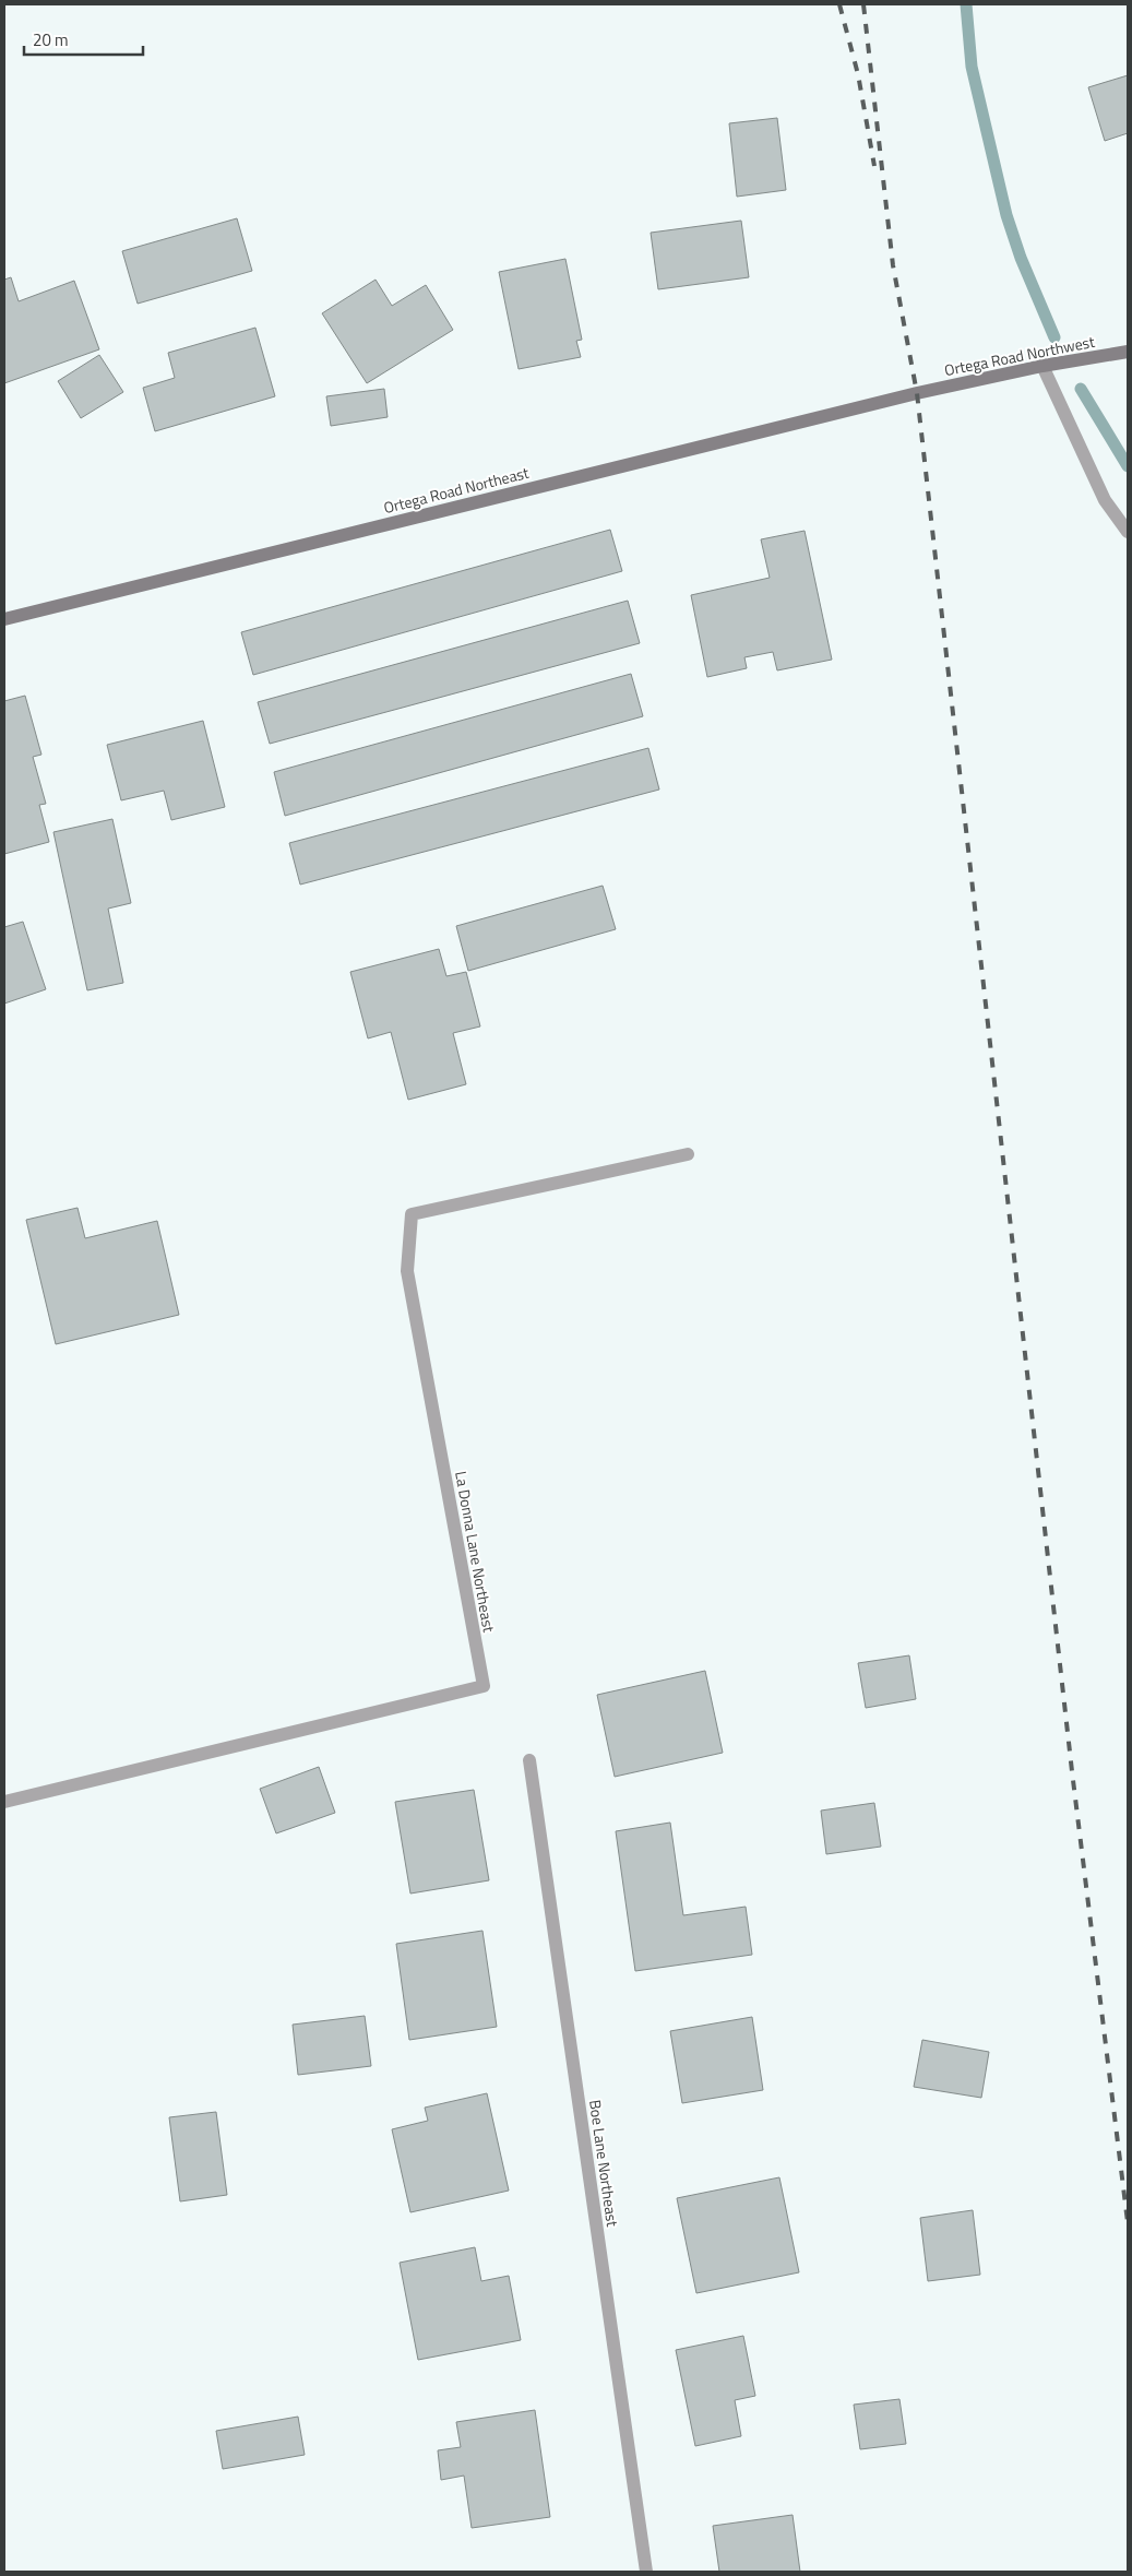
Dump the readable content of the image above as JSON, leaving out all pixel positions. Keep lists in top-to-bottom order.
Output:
{
  "streets": {
    "street": [
      "Ortega Road Northwest",
      "Ortega Road Northeast",
      "La Donna Lane Northeast",
      "Boe Lane Northeast"
    ]
  },
  "crossings": [
    ["Ortega Road Northwest", "Ortega Road Northeast"]
  ],
  "scale_bar": "20 m"
}
